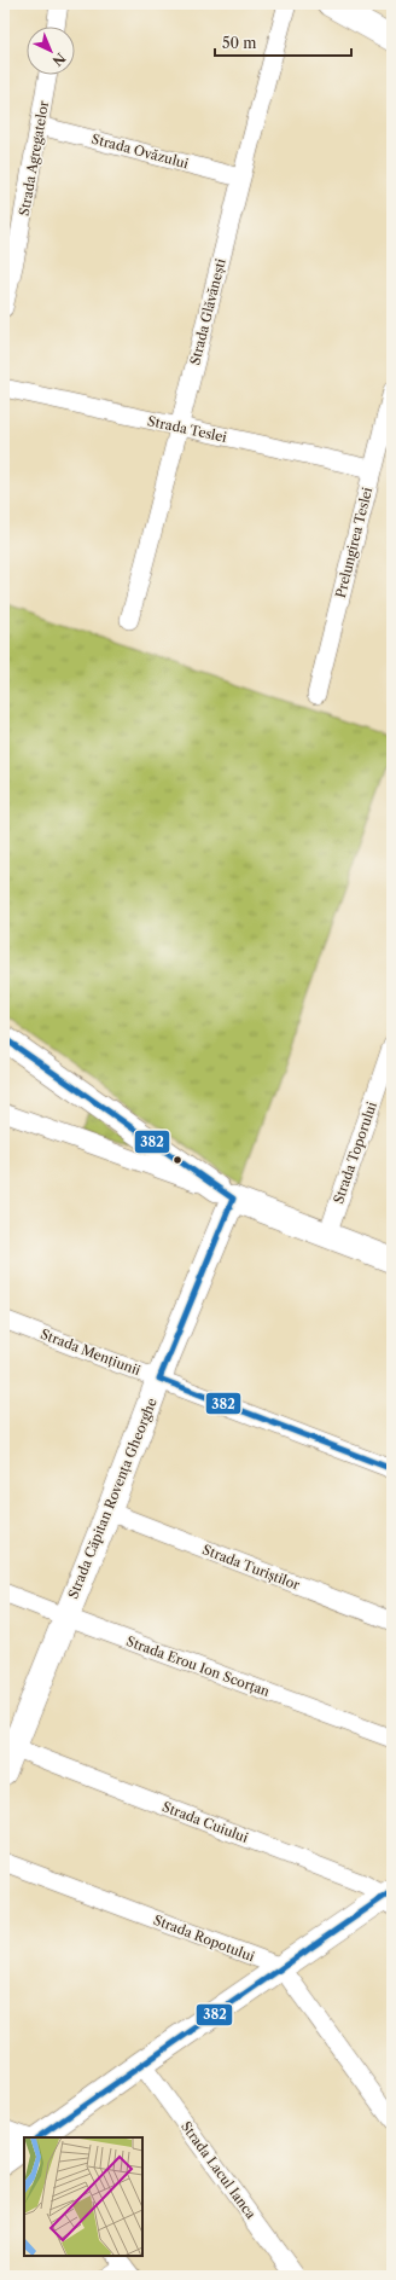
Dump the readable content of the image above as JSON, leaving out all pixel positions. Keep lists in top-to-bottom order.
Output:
{
  "streets": {
    "street": [
      "Strada Ovăzului",
      "Strada Agregatelor",
      "Strada Glăvănești",
      "Strada Teslei",
      "Prelungirea Teslei",
      "Strada Toporului",
      "Strada Mențiunii",
      "Strada Căpitan Rovența Gheorghe",
      "Strada Turiștilor",
      "Strada Erou Ion Scorțan",
      "Strada Cuiului",
      "Strada Ropotului",
      "Strada Lacul Ianca"
    ]
  },
  "crossings": [
    ["Strada Ovăzului", "Strada Agregatelor"],
    ["Strada Ovăzului", "Strada Glăvănești"],
    ["Strada Glăvănești", "Strada Teslei"],
    ["Strada Teslei", "Prelungirea Teslei"],
    ["Strada Mențiunii", "Strada Căpitan Rovența Gheorghe"],
    ["Strada Căpitan Rovența Gheorghe", "Strada Turiștilor"],
    ["Strada Căpitan Rovența Gheorghe", "Strada Erou Ion Scorțan"],
    ["Strada Căpitan Rovența Gheorghe", "Strada Cuiului"]
  ],
  "lines": ["transit line 382"],
  "scale_bar": "50 m",
  "north": "bottom right"
}
